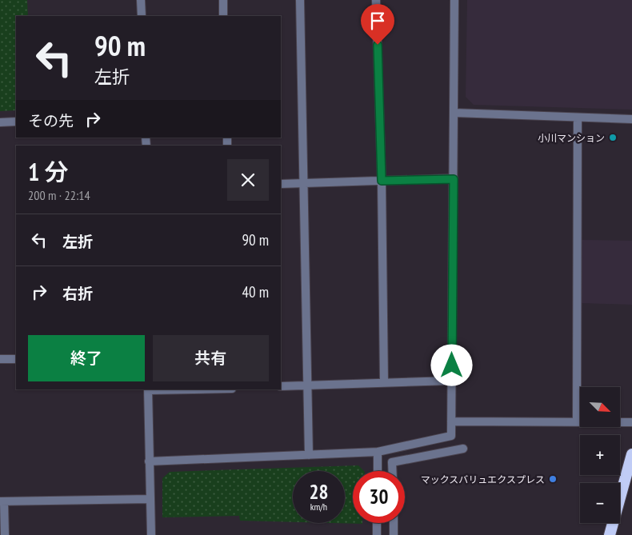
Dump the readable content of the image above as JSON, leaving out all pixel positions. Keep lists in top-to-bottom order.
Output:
{
  "places": ["小川マンション", "マックスバリュエクスプレス"],
  "north": "bottom right",
  "page": {
    "turn": ["90 m", "左折"],
    "then": "その先",
    "heading": ["1 分", "200 m · 22:14"],
    "list": [
      {
        "name": "左折",
        "value": "90 m"
      },
      {
        "name": "右折",
        "value": "40 m"
      }
    ],
    "buttons": ["終了", "共有"],
    "map_buttons": ["+", "−"],
    "speed": "28 km/h",
    "limit": "30"
  }
}
